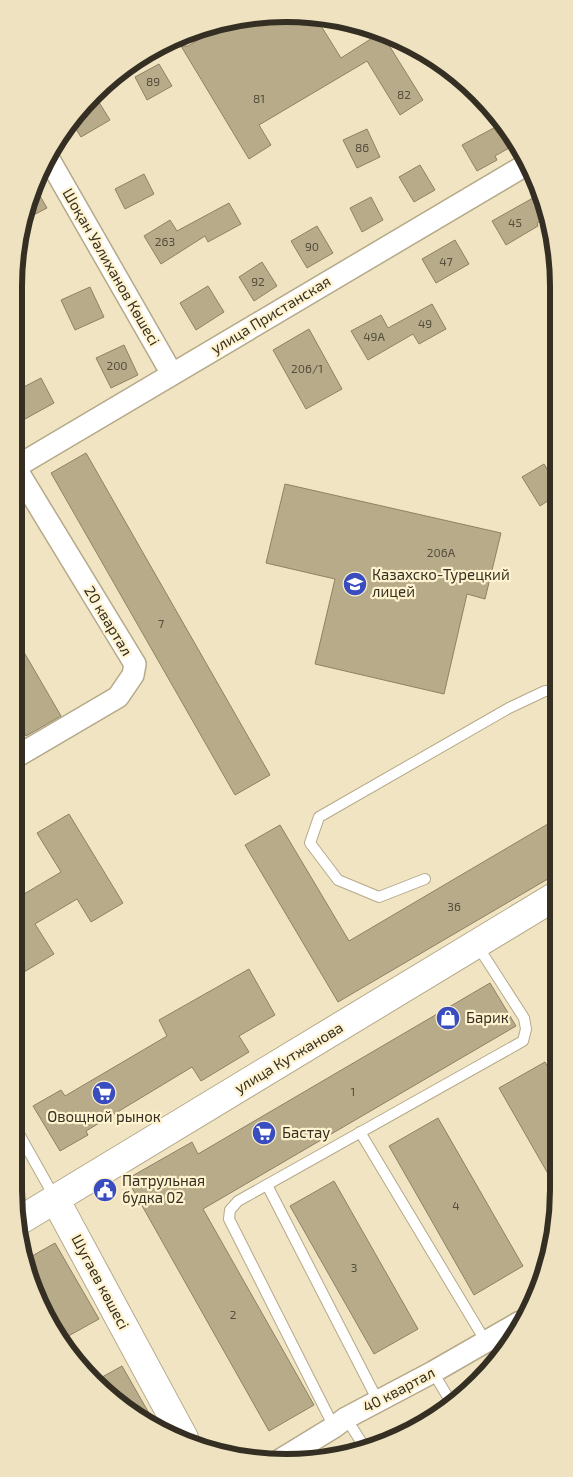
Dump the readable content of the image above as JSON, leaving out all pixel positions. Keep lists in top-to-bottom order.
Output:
{
  "streets": {
    "street": [
      "Шоқан Уәлиханов Көшесі",
      "улица Пристанская",
      "20 квартал",
      "улица Кутжанова",
      "Шугаев көшесі",
      "40 квартал"
    ]
  },
  "crossings": [
    ["Шоқан Уәлиханов Көшесі", "улица Пристанская"],
    ["улица Кутжанова", "Шугаев көшесі"]
  ],
  "places": {
    "school or university": ["Казахско-Турецкий лицей"],
    "shop": ["Барик"],
    "supermarket": ["Овощной рынок", "Бастау"],
    "public building": ["Патрульная будка 02"]
  },
  "house_numbers": [
    "89",
    "82",
    "81",
    "86",
    "45",
    "263",
    "90",
    "47",
    "92",
    "49",
    "49А",
    "200",
    "206/1",
    "206А",
    "7",
    "36",
    "1",
    "4",
    "3",
    "2"
  ]
}
